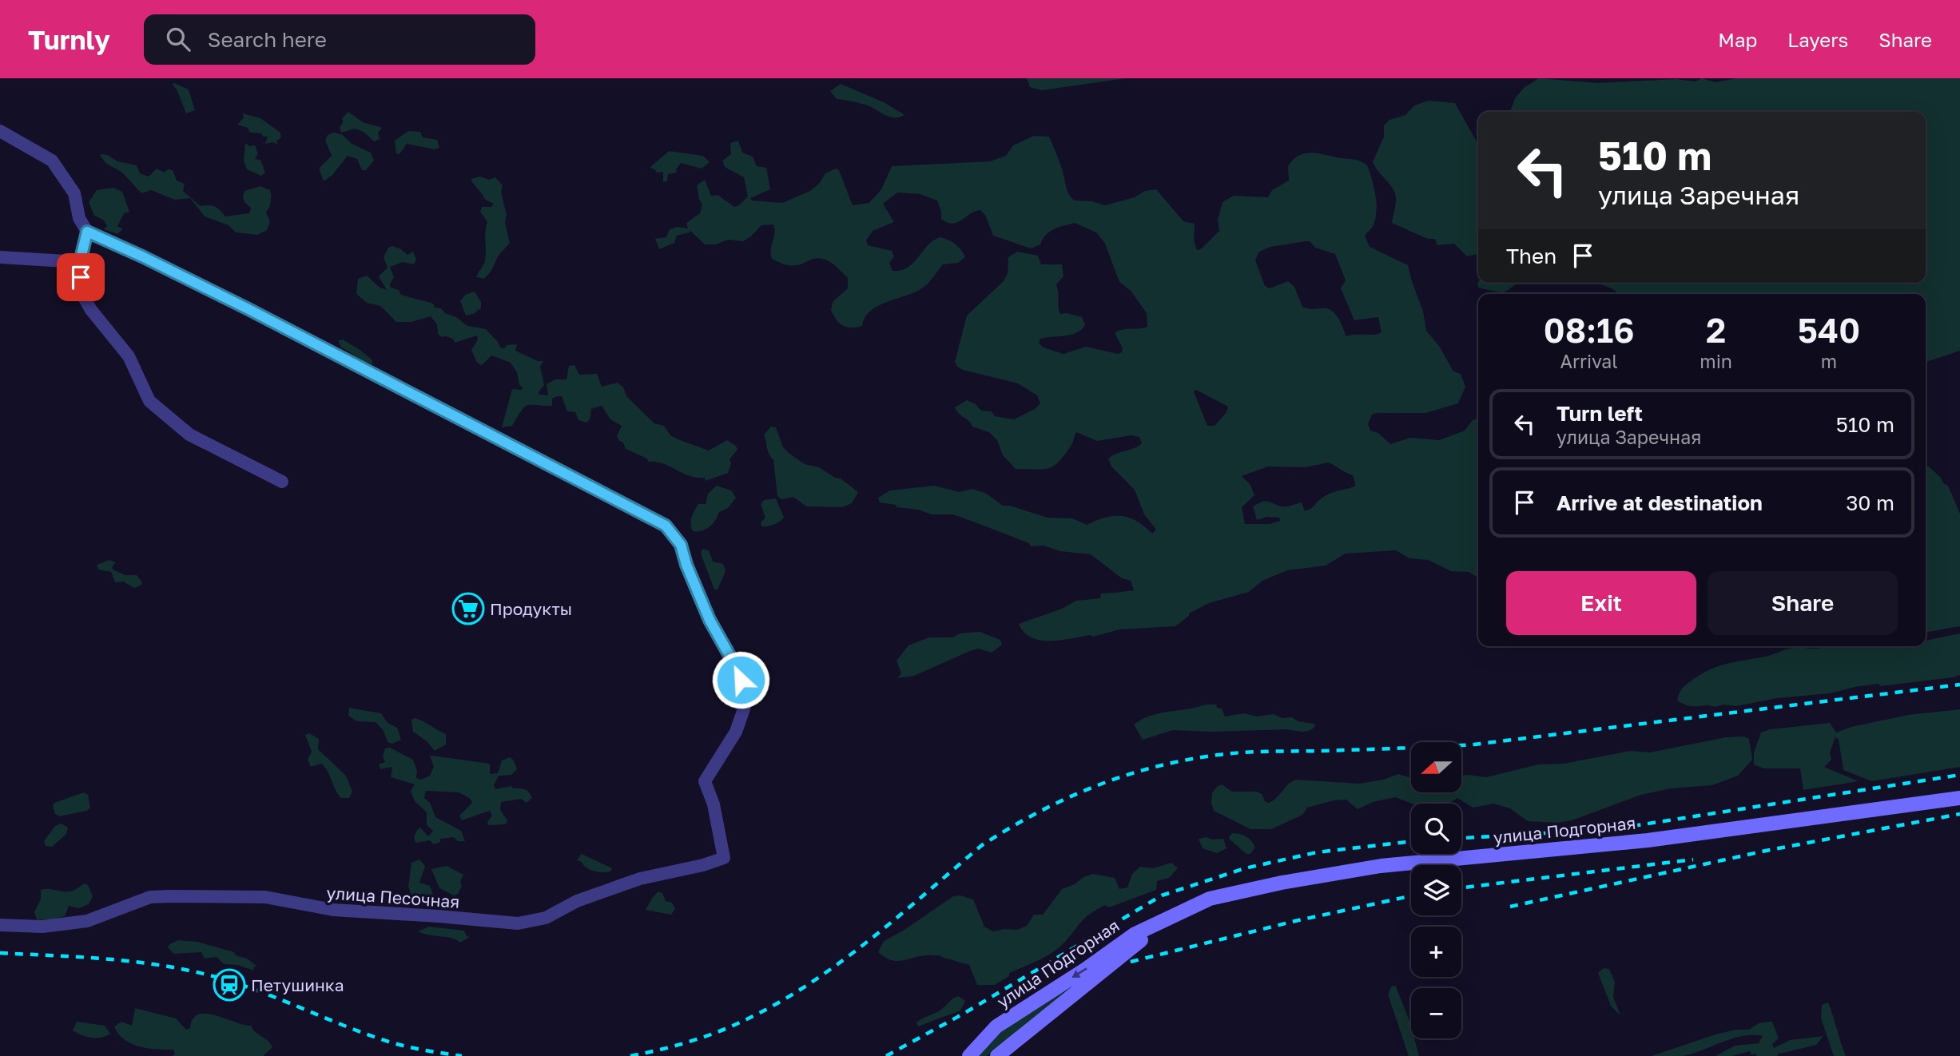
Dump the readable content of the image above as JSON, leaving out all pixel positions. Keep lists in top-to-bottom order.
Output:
{
  "streets": {
    "main road": ["улица Подгорная"],
    "street": ["улица Песочная"]
  },
  "places": {
    "supermarket": ["Продукты"],
    "station": ["Петушинка"]
  },
  "north": "left",
  "page": {
    "header": "Turnly",
    "search": "Search here",
    "nav": ["Map", "Layers", "Share"],
    "turn": ["510 m", "улица Заречная"],
    "then": "Then",
    "eta": [
      "08:16",
      "Arrival",
      "2",
      "min",
      "540",
      "m"
    ],
    "list": [
      {
        "name": "Turn left",
        "note": "улица Заречная",
        "value": "510 m"
      },
      {
        "name": "Arrive at destination",
        "value": "30 m"
      }
    ],
    "buttons": ["Exit", "Share"],
    "map_buttons": ["+", "−"]
  }
}
